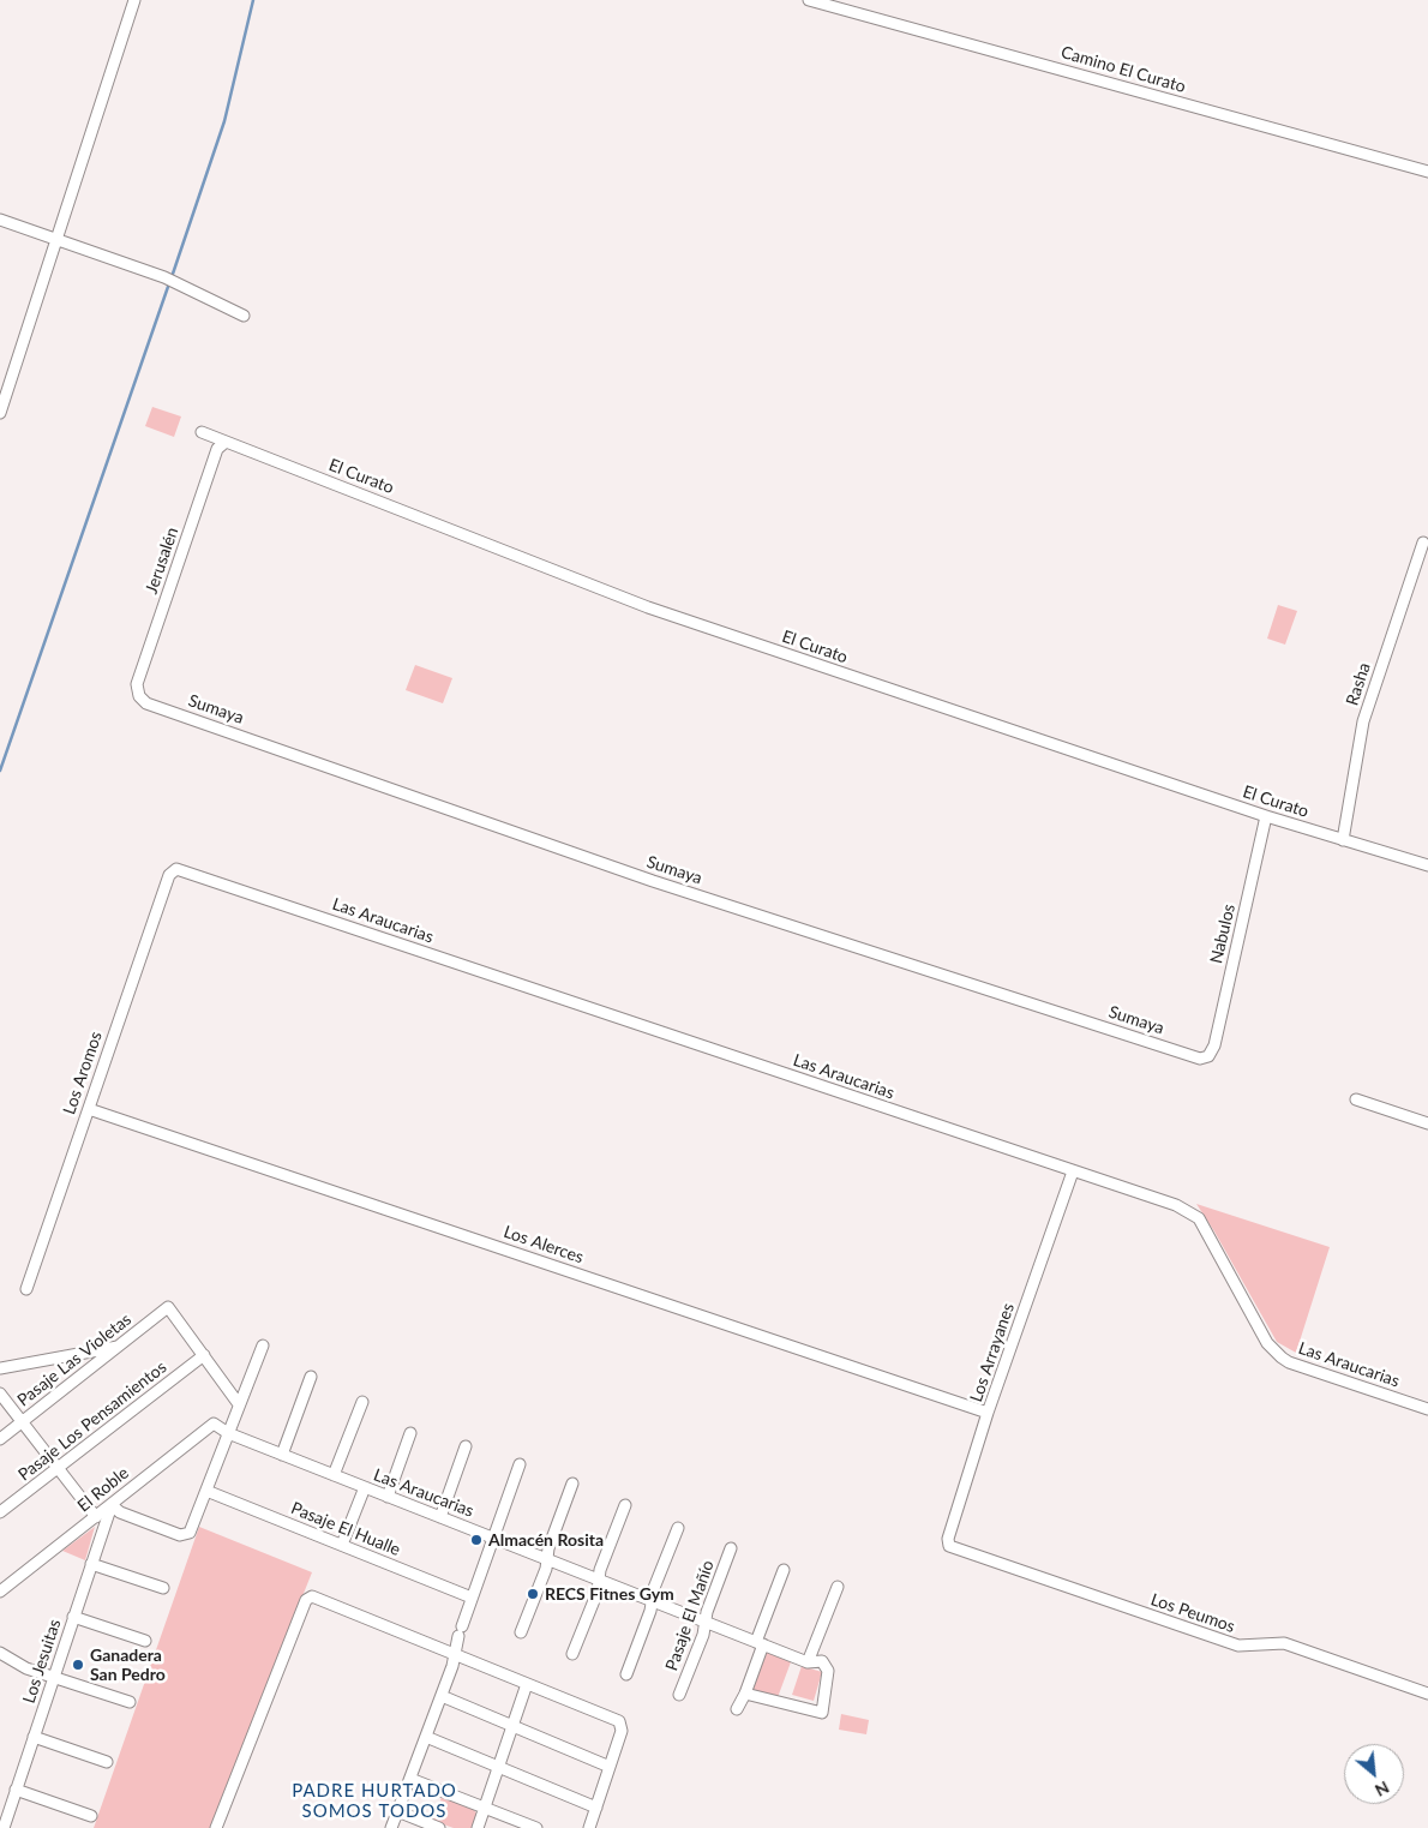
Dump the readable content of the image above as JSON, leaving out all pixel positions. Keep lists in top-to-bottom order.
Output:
{
  "streets": {
    "street": [
      "Camino El Curato",
      "El Curato",
      "Jerusalén",
      "Rasha",
      "Sumaya",
      "Las Araucarias",
      "Nabulos",
      "Los Aromos",
      "Los Alerces",
      "Los Arrayanes",
      "Pasaje Las Violetas",
      "Pasaje Los Pensamientos",
      "El Roble",
      "Pasaje El Hualle",
      "Los Peumos",
      "Pasaje El Mañío",
      "Los Jesuitas"
    ]
  },
  "crossings": [
    ["El Curato", "Jerusalén"],
    ["El Curato", "Rasha"],
    ["El Curato", "Nabulos"],
    ["Jerusalén", "Sumaya"],
    ["Sumaya", "Nabulos"],
    ["Las Araucarias", "Los Aromos"],
    ["Las Araucarias", "Los Arrayanes"],
    ["Las Araucarias", "El Roble"],
    ["Las Araucarias", "Pasaje El Mañío"],
    ["Los Aromos", "Los Alerces"],
    ["Los Alerces", "Los Arrayanes"],
    ["Los Arrayanes", "Los Peumos"],
    ["Pasaje Las Violetas", "Pasaje Los Pensamientos"],
    ["El Roble", "Los Jesuitas"]
  ],
  "districts": ["PADRE HURTADO SOMOS TODOS"],
  "places": ["Almacén Rosita", "RECS Fitnes Gym", "Ganadera San Pedro"],
  "north": "bottom right"
}
